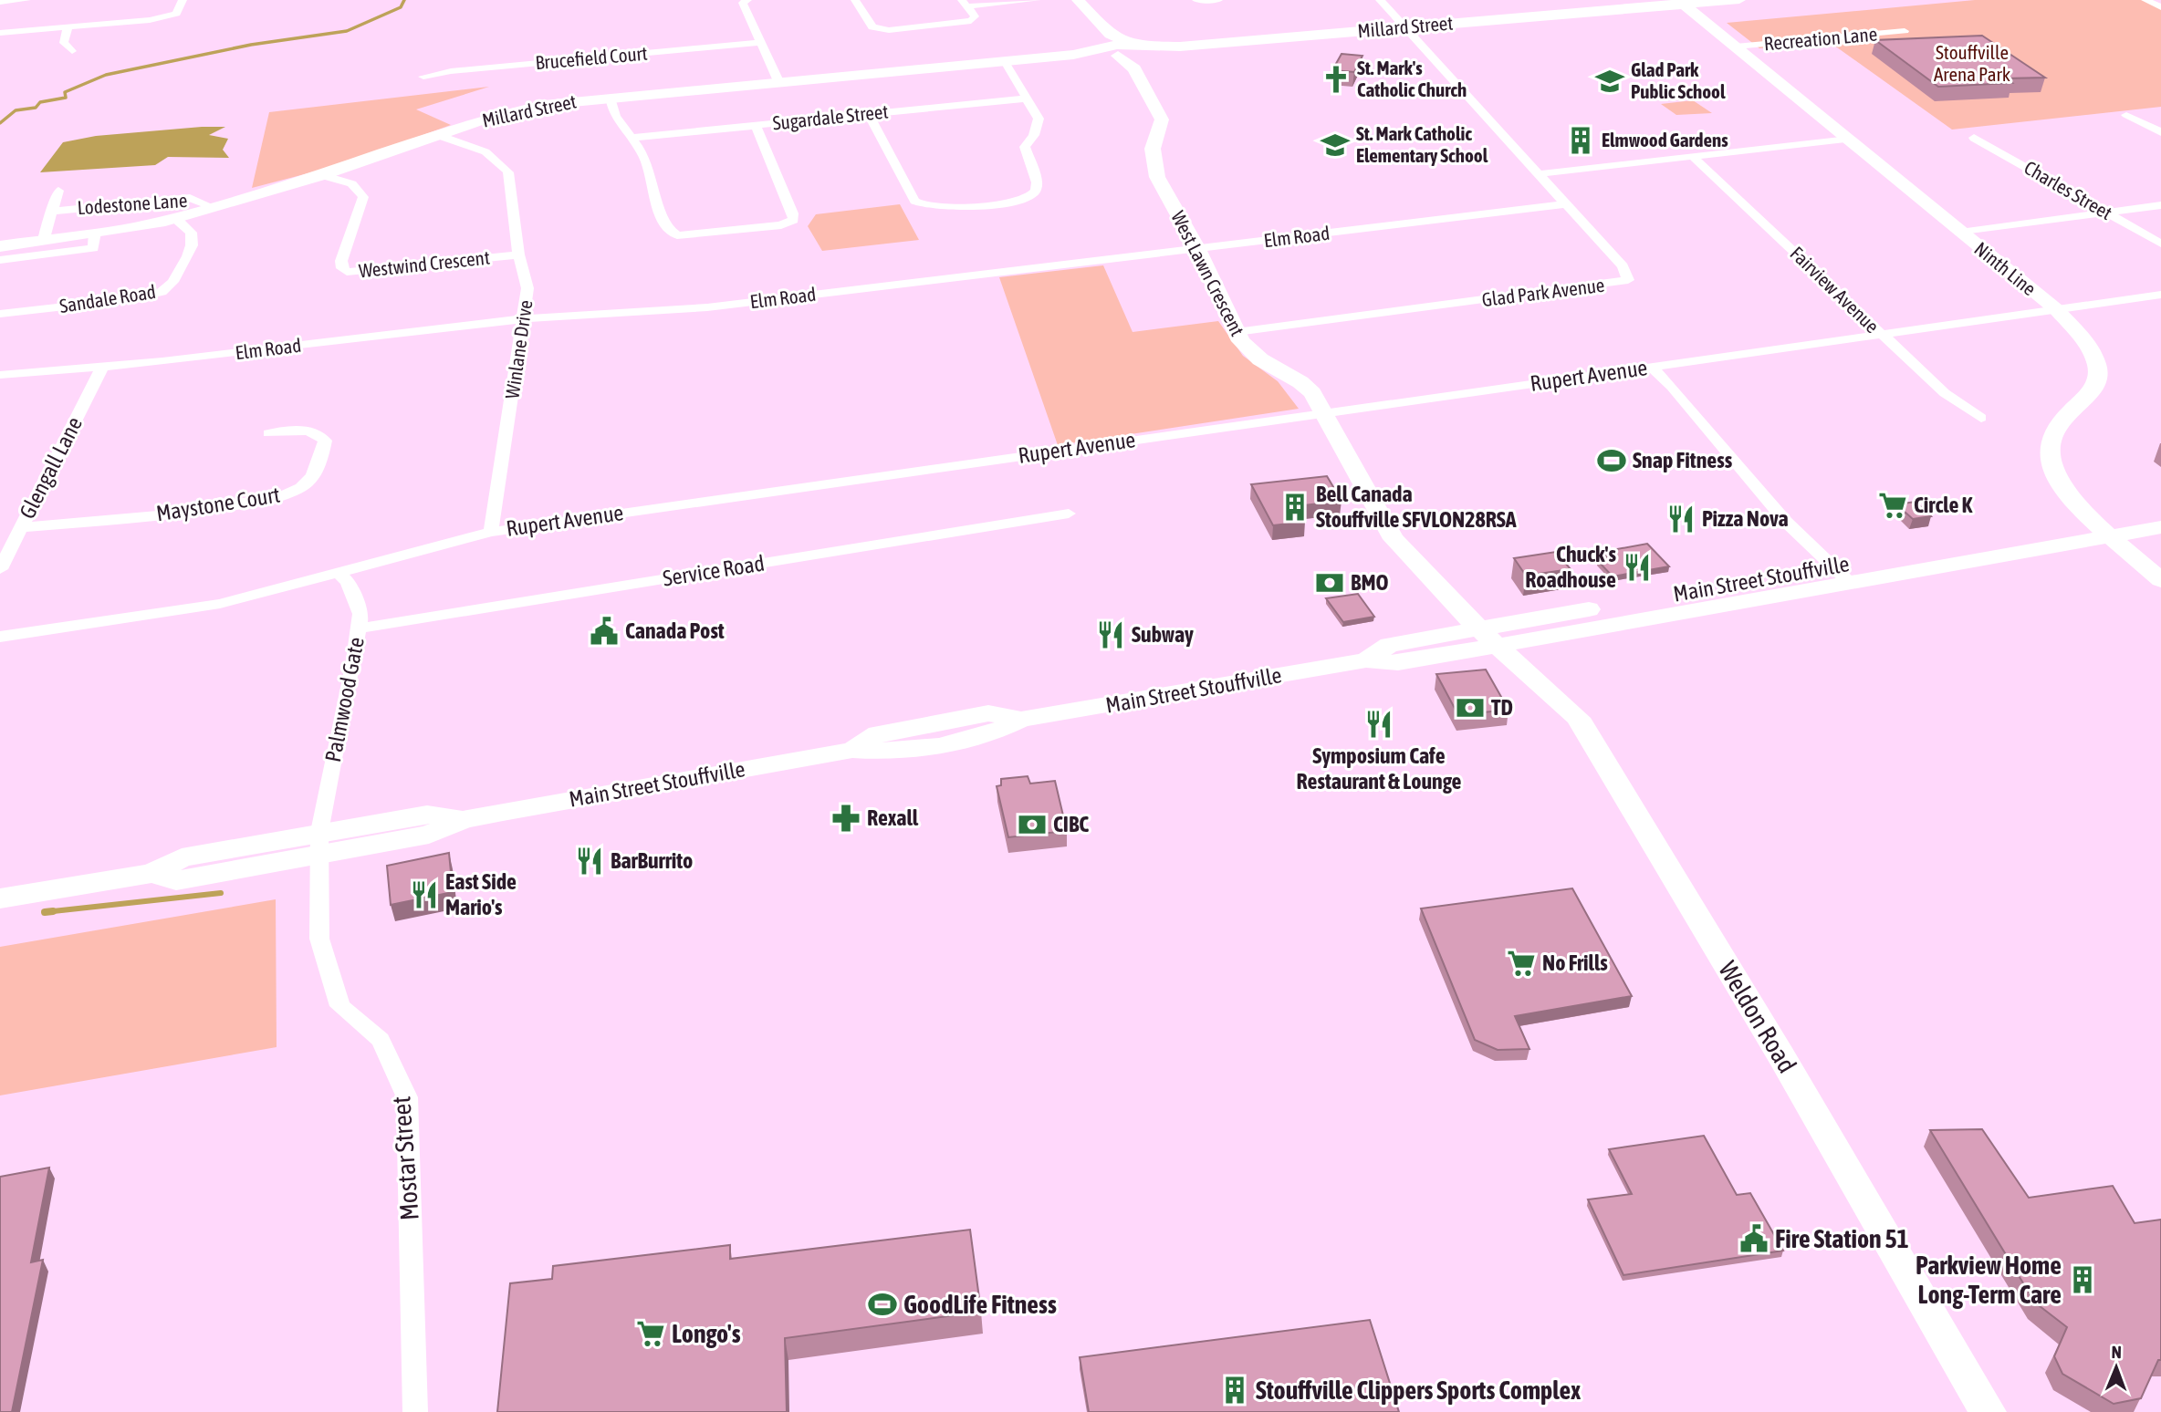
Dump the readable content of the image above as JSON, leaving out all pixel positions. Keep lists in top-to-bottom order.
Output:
{
  "streets": {
    "street": [
      "Millard Street",
      "Recreation Lane",
      "Brucefield Court",
      "Sugardale Street",
      "Charles Street",
      "Lodestone Lane",
      "Elm Road",
      "Westwind Crescent",
      "Ninth Line",
      "West Lawn Crescent",
      "Fairview Avenue",
      "Glad Park Avenue",
      "Sandale Road",
      "Winlane Drive",
      "Rupert Avenue",
      "Glengall Lane",
      "Maystone Court",
      "Service Road",
      "Main Street Stouffville",
      "Palmwood Gate",
      "Weldon Road",
      "Mostar Street"
    ]
  },
  "crossings": [
    ["Millard Street", "Lodestone Lane"],
    ["Millard Street", "Westwind Crescent"],
    ["Millard Street", "Ninth Line"],
    ["Millard Street", "West Lawn Crescent"],
    ["Millard Street", "Glad Park Avenue"],
    ["Millard Street", "Sandale Road"],
    ["Millard Street", "Winlane Drive"],
    ["Recreation Lane", "Ninth Line"],
    ["Elm Road", "West Lawn Crescent"],
    ["Elm Road", "Glad Park Avenue"],
    ["Elm Road", "Winlane Drive"],
    ["Elm Road", "Glengall Lane"],
    ["Westwind Crescent", "Winlane Drive"],
    ["Ninth Line", "Rupert Avenue"],
    ["Ninth Line", "Main Street Stouffville"],
    ["West Lawn Crescent", "Glad Park Avenue"],
    ["West Lawn Crescent", "Rupert Avenue"],
    ["West Lawn Crescent", "Main Street Stouffville"],
    ["West Lawn Crescent", "Weldon Road"],
    ["Fairview Avenue", "Rupert Avenue"],
    ["Winlane Drive", "Rupert Avenue"],
    ["Rupert Avenue", "Palmwood Gate"],
    ["Glengall Lane", "Maystone Court"],
    ["Service Road", "Palmwood Gate"],
    ["Main Street Stouffville", "Palmwood Gate"],
    ["Main Street Stouffville", "Weldon Road"],
    ["Main Street Stouffville", "Mostar Street"],
    ["Palmwood Gate", "Mostar Street"]
  ],
  "parks": ["Stouffville Arena Park"],
  "places": {
    "church": ["St. Mark's Catholic Church"],
    "school or university": ["Glad Park Public School", "St. Mark Catholic Elementary School"],
    "building": [
      "Elmwood Gardens",
      "Bell Canada Stouffville SFVLON28RSA",
      "Parkview Home Long-Term Care",
      "Stouffville Clippers Sports Complex"
    ],
    "sports": ["Snap Fitness", "GoodLife Fitness"],
    "supermarket": ["Circle K", "No Frills", "Longo's"],
    "restaurant": [
      "Pizza Nova",
      "Chuck's Roadhouse",
      "Subway",
      "Symposium Cafe Restaurant & Lounge",
      "BarBurrito",
      "East Side Mario's"
    ],
    "bank": ["BMO", "TD", "CIBC"],
    "public building": ["Canada Post", "Fire Station 51"],
    "pharmacy": ["Rexall"]
  },
  "north": "top"
}
